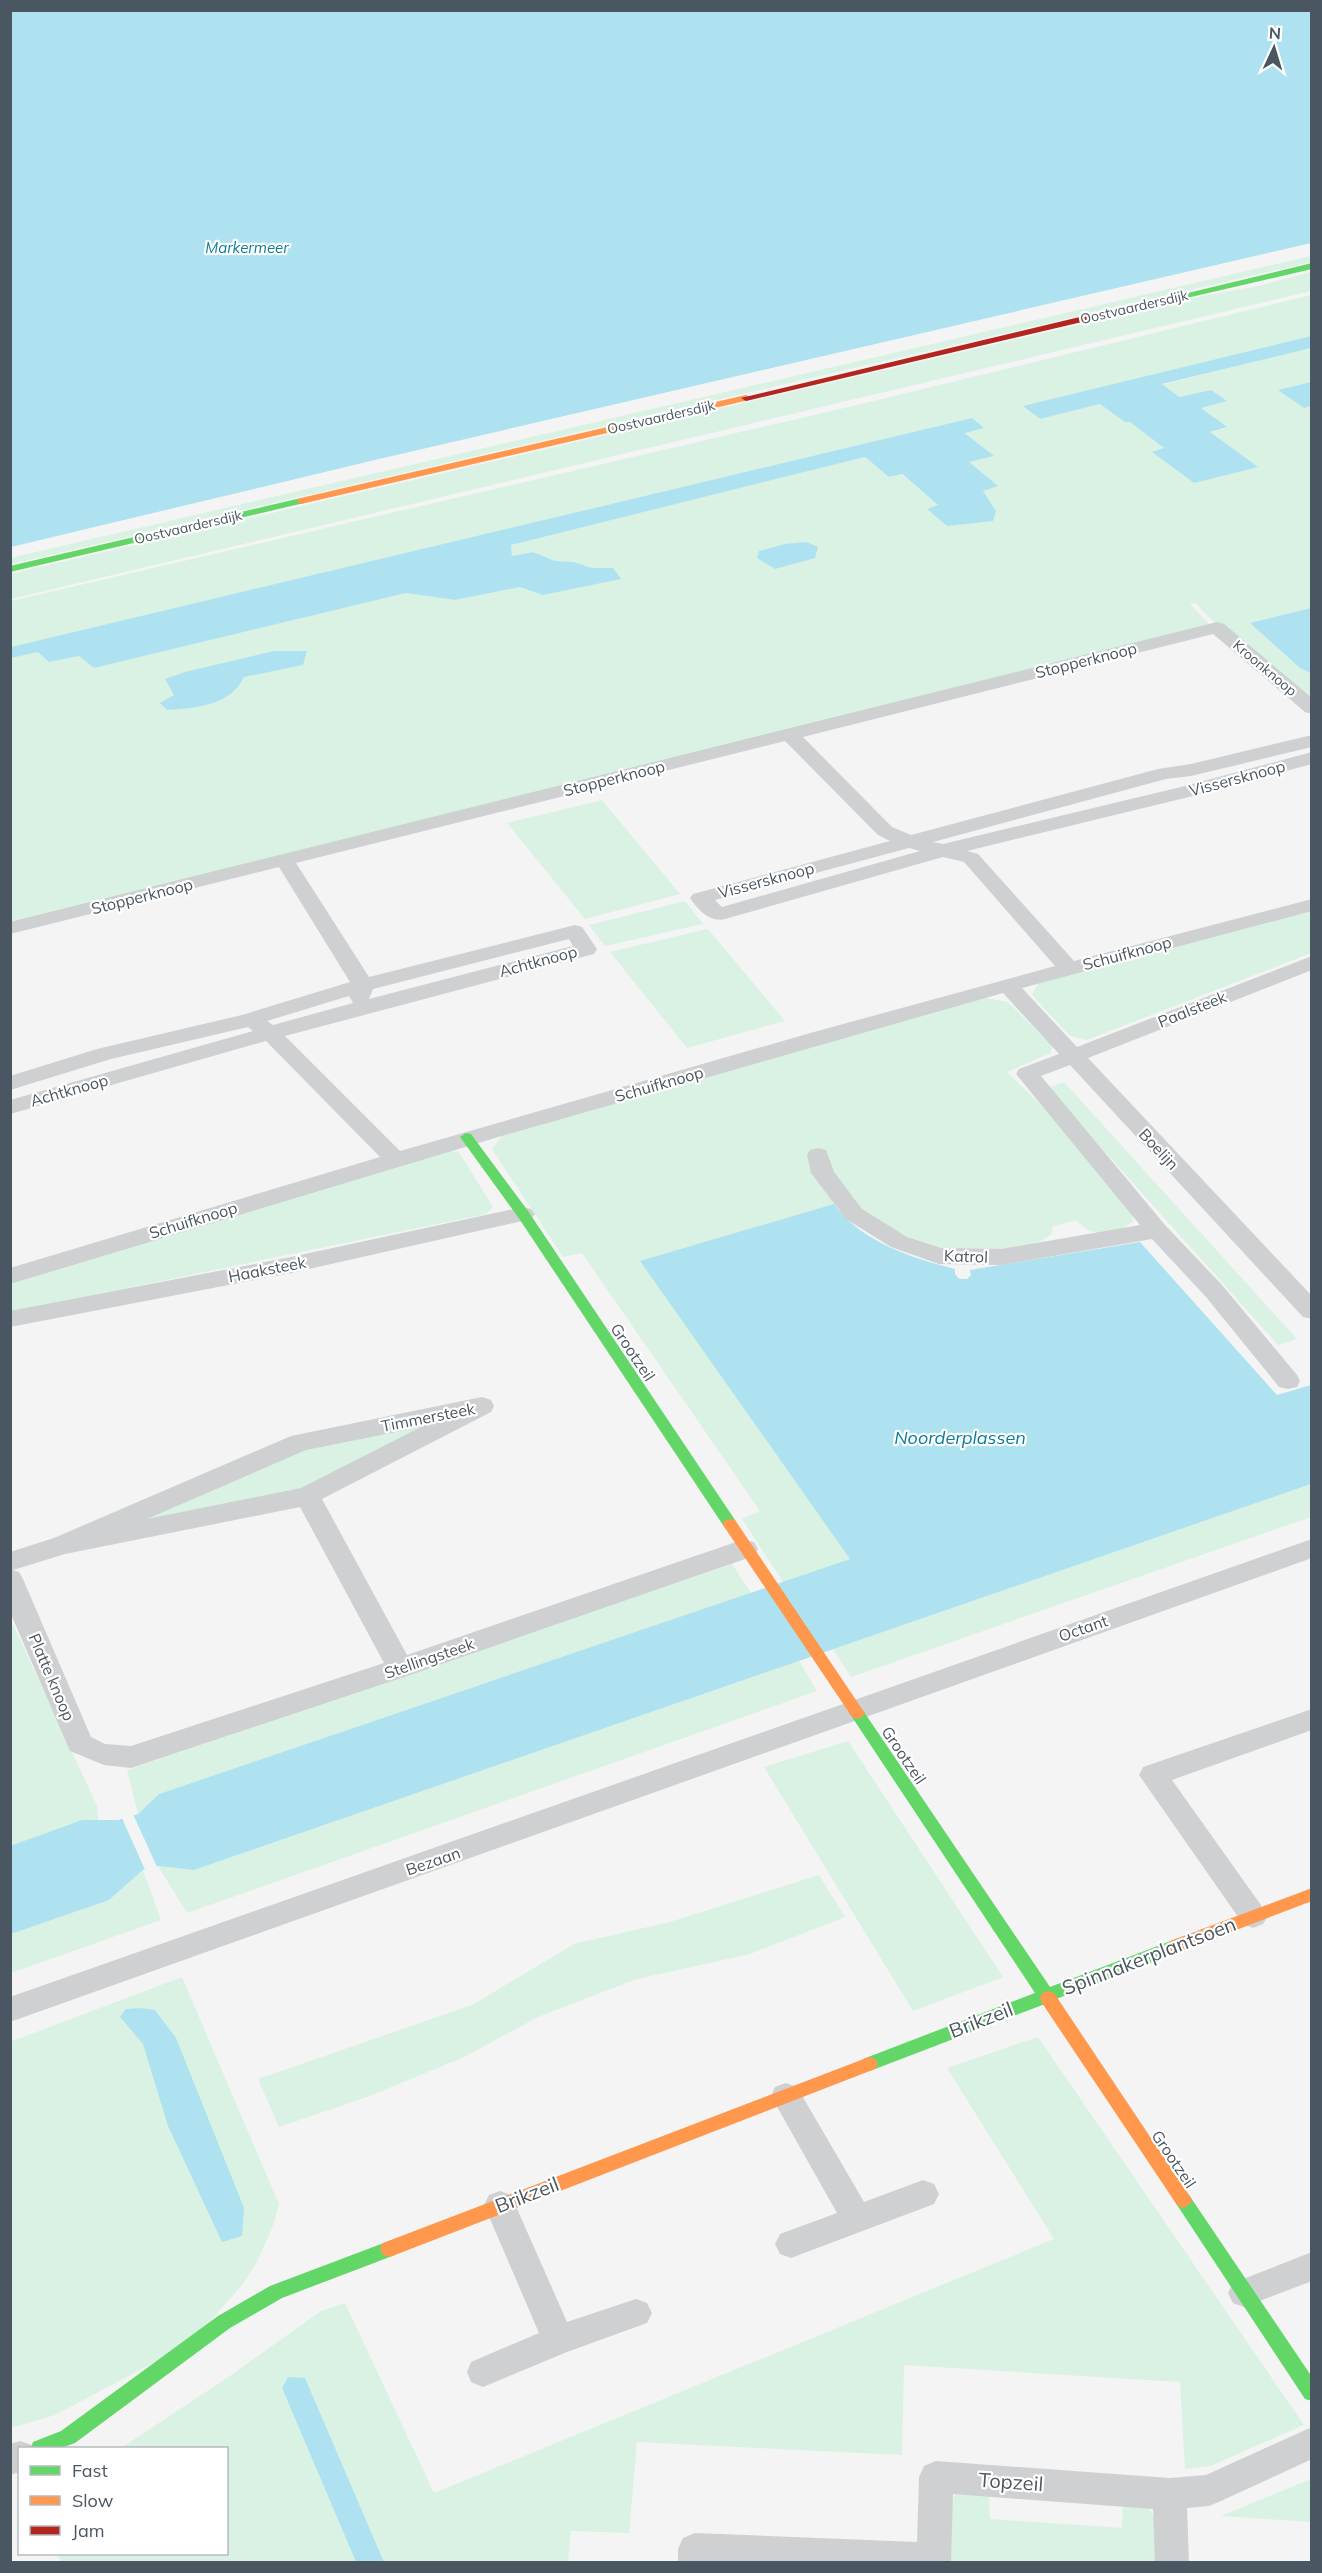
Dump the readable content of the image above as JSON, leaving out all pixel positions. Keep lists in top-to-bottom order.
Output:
{
  "streets": {
    "street": [
      "Oostvaardersdijk",
      "Stopperknoop",
      "Kroonknoop",
      "Vissersknoop",
      "Schuifknoop",
      "Achtknoop",
      "Paalsteek",
      "Boelijn",
      "Katrol",
      "Haaksteek",
      "Grootzeil",
      "Timmersteek",
      "Octant",
      "Stellingsteek",
      "Platte knoop",
      "Bezaan",
      "Spinnakerplantsoen",
      "Brikzeil",
      "Topzeil"
    ]
  },
  "crossings": [
    ["Stopperknoop", "Kroonknoop"],
    ["Schuifknoop", "Boelijn"],
    ["Schuifknoop", "Grootzeil"],
    ["Paalsteek", "Boelijn"],
    ["Haaksteek", "Grootzeil"],
    ["Grootzeil", "Octant"],
    ["Grootzeil", "Stellingsteek"],
    ["Grootzeil", "Bezaan"],
    ["Grootzeil", "Spinnakerplantsoen"],
    ["Grootzeil", "Brikzeil"],
    ["Octant", "Bezaan"],
    ["Stellingsteek", "Platte knoop"],
    ["Spinnakerplantsoen", "Brikzeil"]
  ],
  "water": ["Markermeer", "Noorderplassen"],
  "legend": ["Fast", "Slow", "Jam"],
  "north": "top"
}
